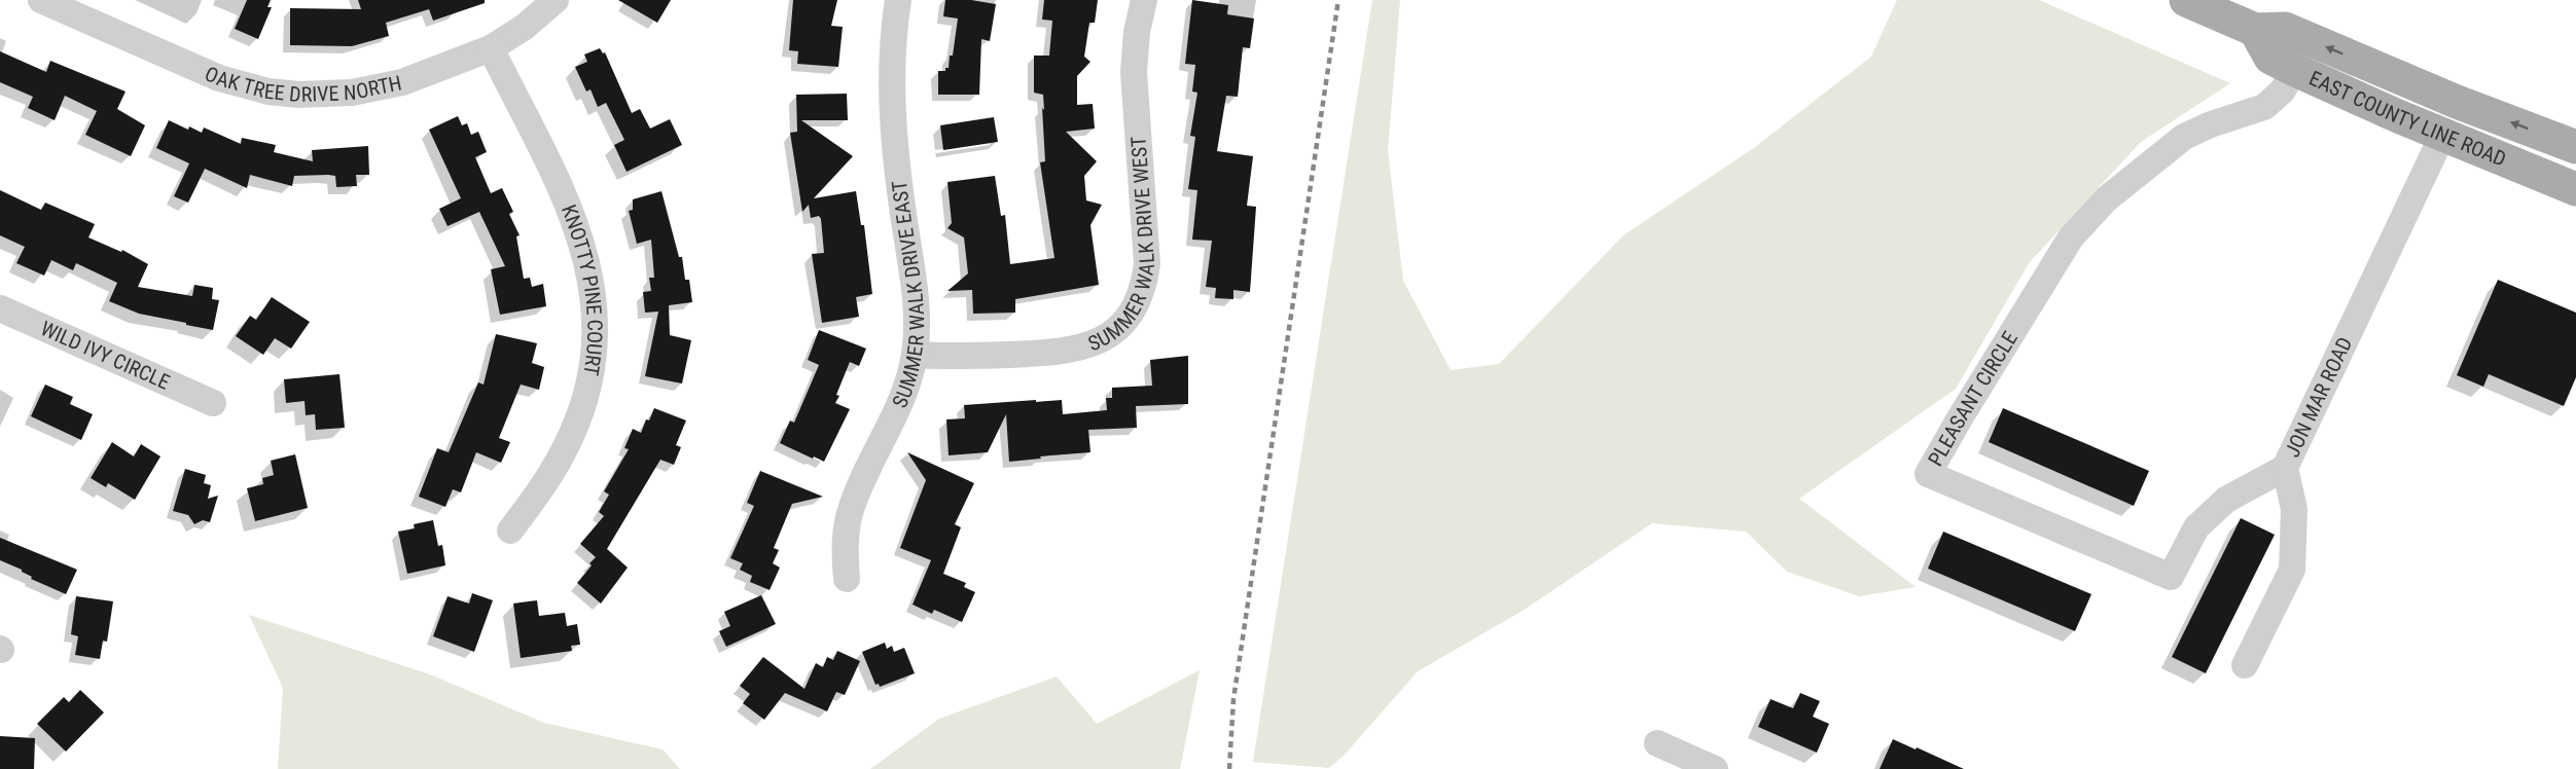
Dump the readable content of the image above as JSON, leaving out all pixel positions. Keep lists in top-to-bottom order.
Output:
{
  "streets": {
    "main road": ["EAST COUNTY LINE ROAD"],
    "street": [
      "OAK TREE DRIVE NORTH",
      "SUMMER WALK DRIVE WEST",
      "KNOTTY PINE COURT",
      "SUMMER WALK DRIVE EAST",
      "WILD IVY CIRCLE",
      "JON MAR ROAD",
      "PLEASANT CIRCLE"
    ]
  },
  "crossings": [
    ["OAK TREE DRIVE NORTH", "KNOTTY PINE COURT"],
    ["EAST COUNTY LINE ROAD", "JON MAR ROAD"],
    ["EAST COUNTY LINE ROAD", "PLEASANT CIRCLE"],
    ["SUMMER WALK DRIVE WEST", "SUMMER WALK DRIVE EAST"],
    ["JON MAR ROAD", "PLEASANT CIRCLE"]
  ]
}
